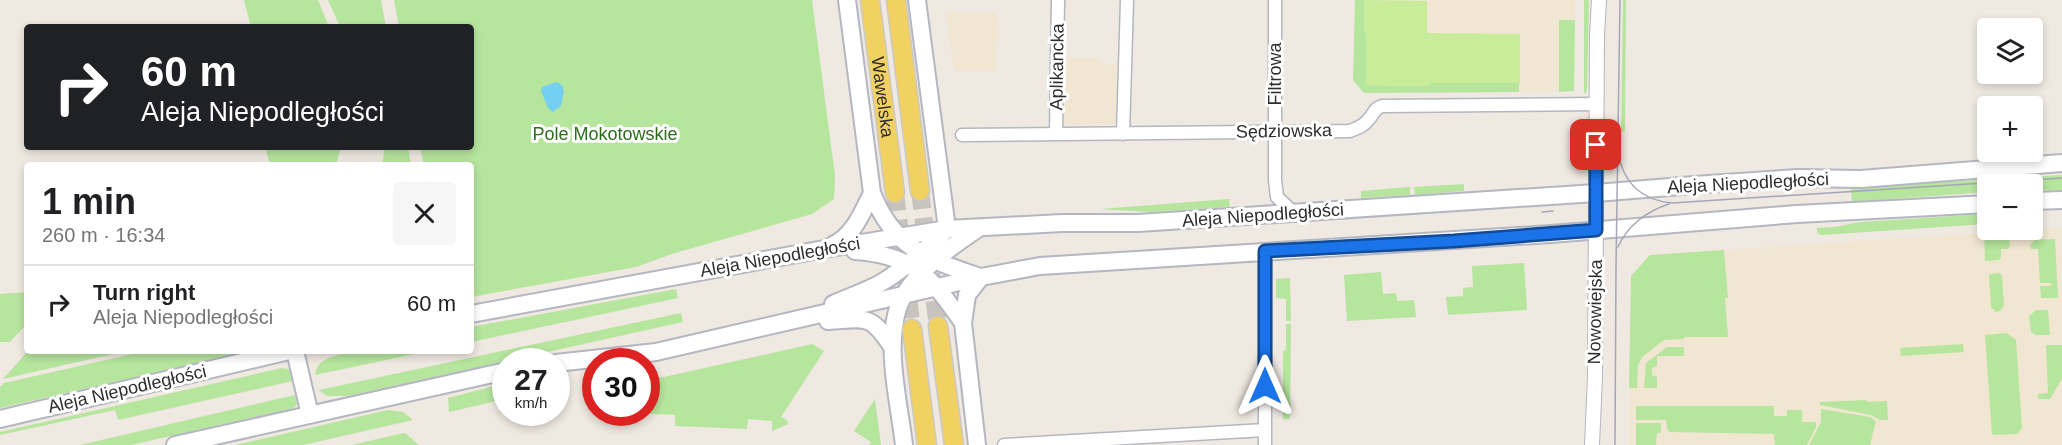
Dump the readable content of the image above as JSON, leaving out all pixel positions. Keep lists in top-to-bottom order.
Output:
{
  "streets": {
    "main road": ["Wawelska", "Aleja Niepodległości"],
    "street": [
      "Aplikancka",
      "Filtrowa",
      "Sędziowska",
      "Nowowiejska"
    ]
  },
  "crossings": [
    ["Aplikancka", "Sędziowska"],
    ["Filtrowa", "Sędziowska"],
    ["Filtrowa", "Aleja Niepodległości"],
    ["Sędziowska", "Nowowiejska"],
    ["Aleja Niepodległości", "Nowowiejska"]
  ],
  "parks": ["Pole Mokotowskie"],
  "page": {
    "map_buttons": ["+", "−"],
    "turn": ["60 m", "Aleja Niepodległości"],
    "heading": ["1 min", "260 m · 16:34"],
    "list": [
      {
        "name": "Turn right",
        "note": "Aleja Niepodległości",
        "value": "60 m"
      }
    ],
    "speed": "27 km/h",
    "limit": "30"
  }
}
